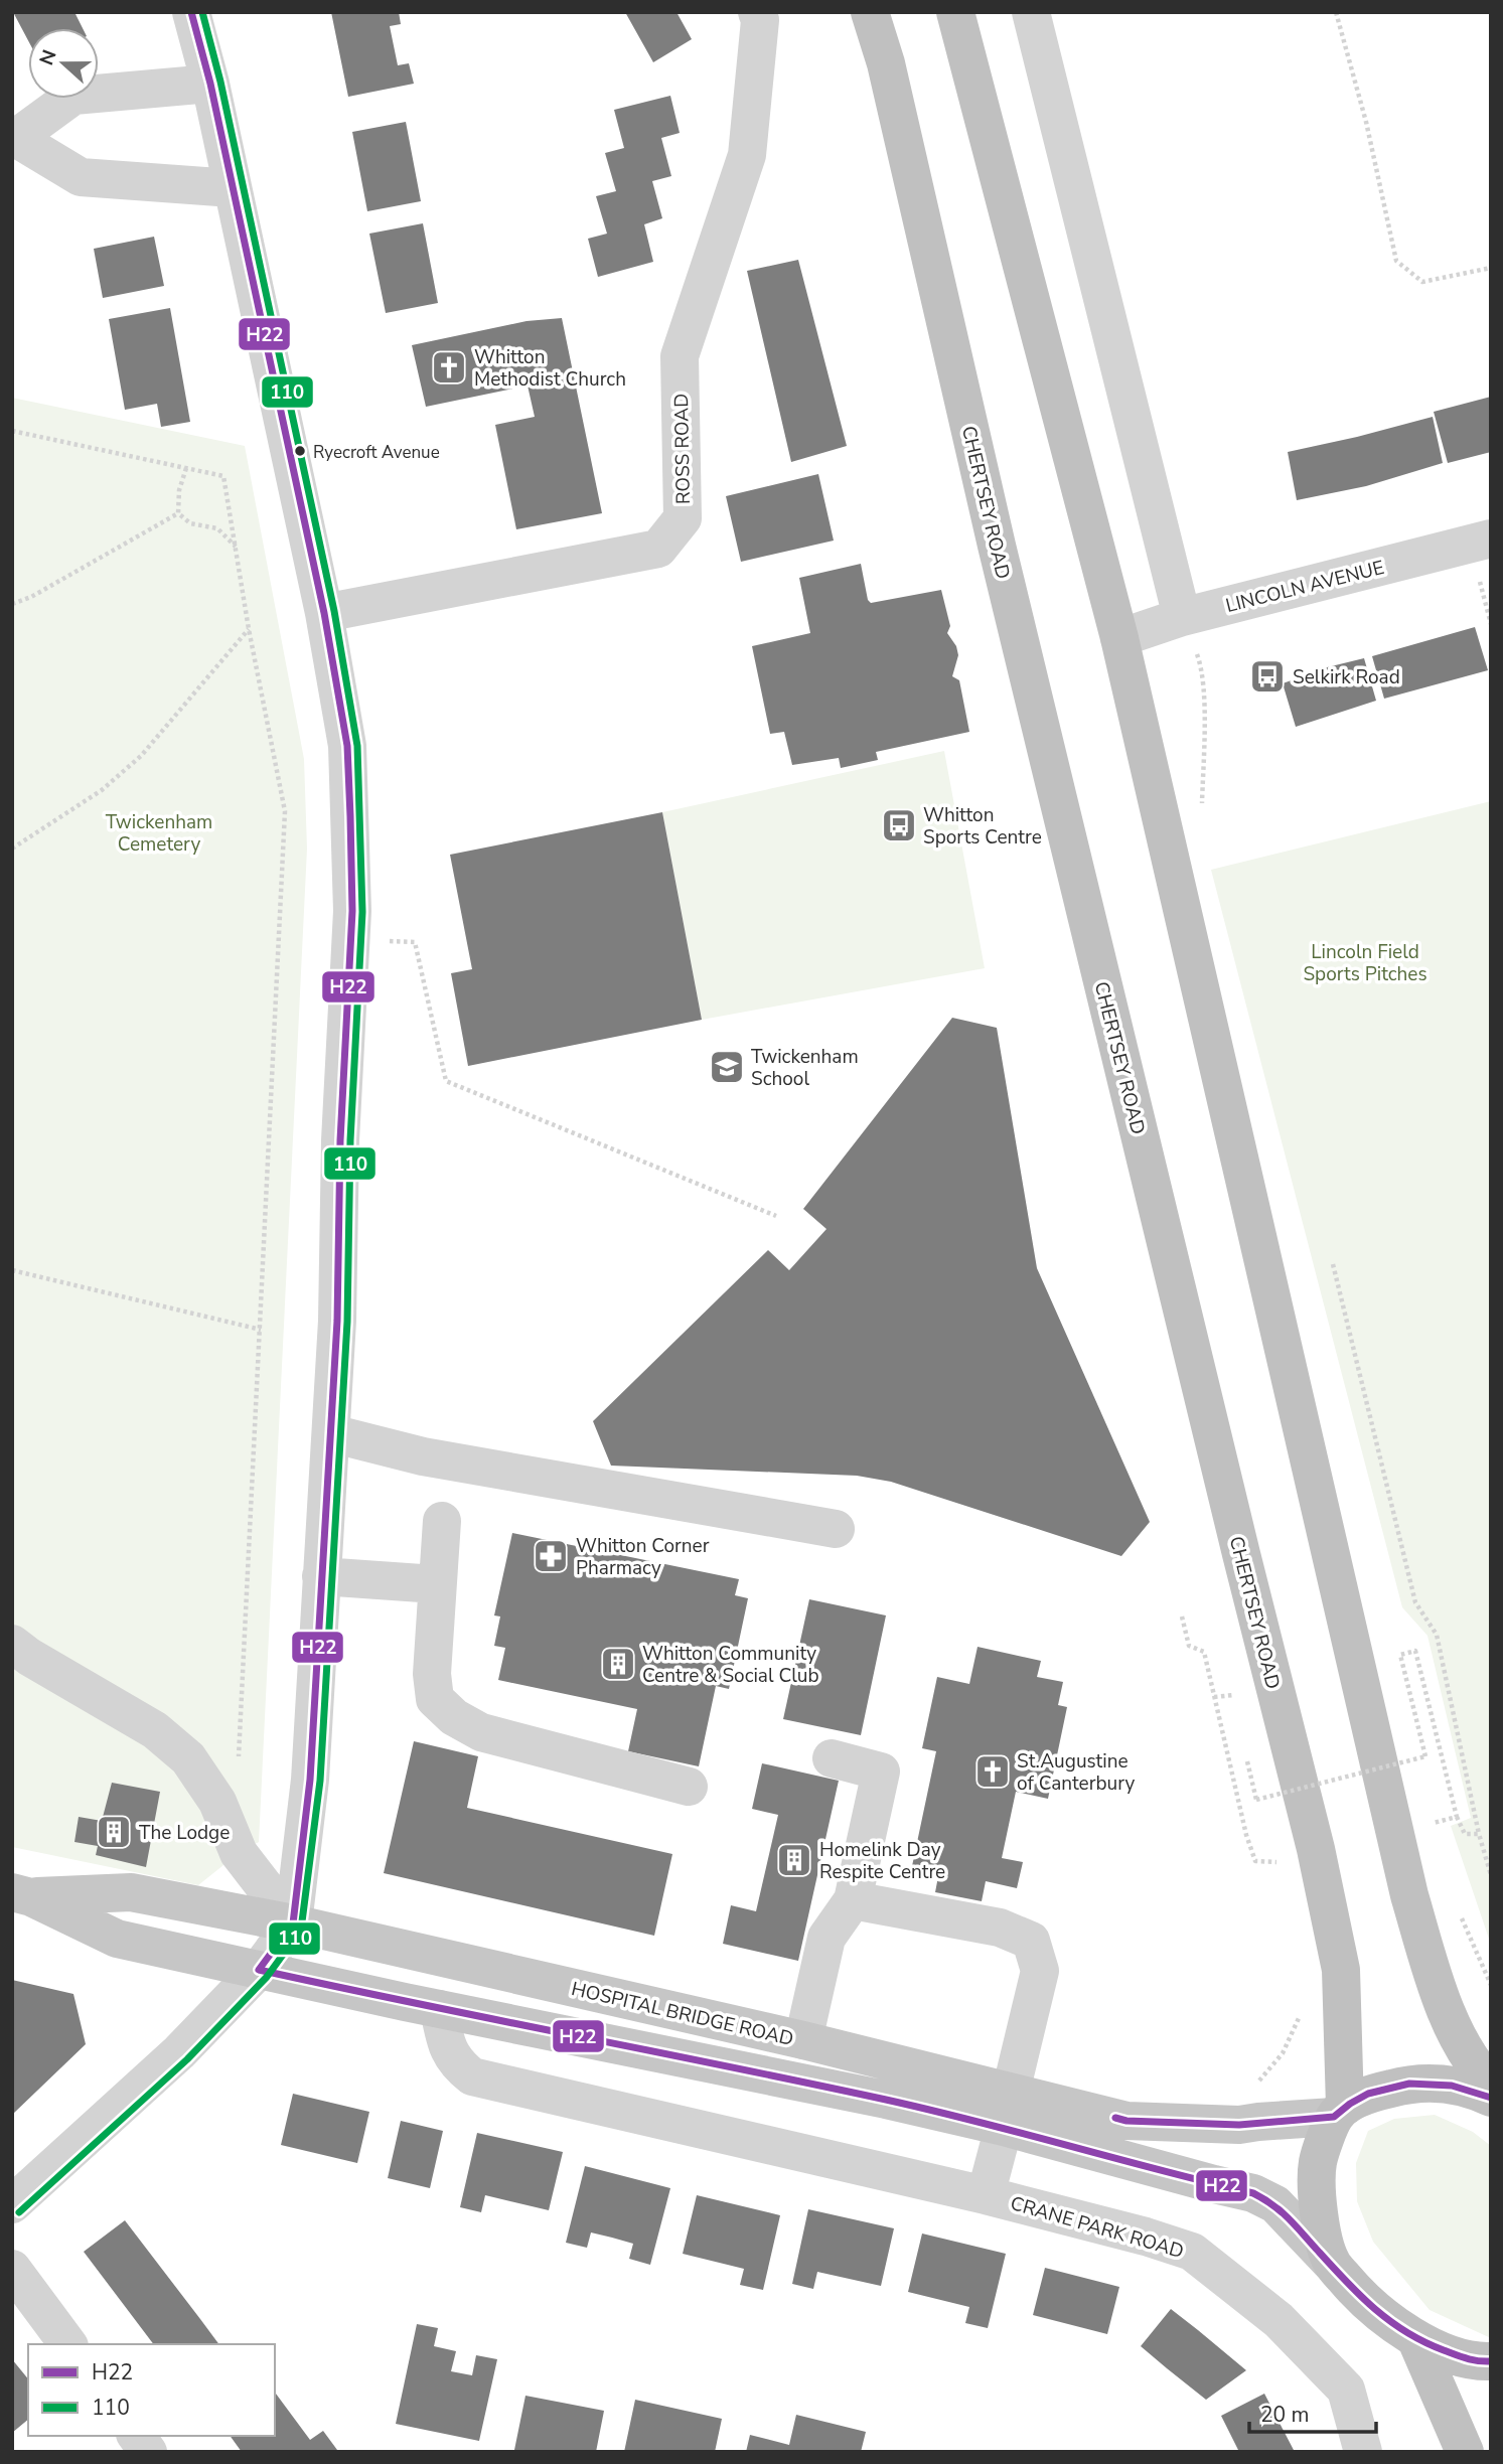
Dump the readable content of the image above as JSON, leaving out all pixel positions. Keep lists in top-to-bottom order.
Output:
{
  "streets": {
    "highway": ["CHERTSEY ROAD"],
    "main road": ["HOSPITAL BRIDGE ROAD"],
    "street": ["ROSS ROAD", "LINCOLN AVENUE", "CRANE PARK ROAD"]
  },
  "crossings": [
    ["CHERTSEY ROAD", "HOSPITAL BRIDGE ROAD"]
  ],
  "parks": ["Twickenham Cemetery", "Lincoln Field Sports Pitches"],
  "places": {
    "church": ["Whitton Methodist Church", "St.Augustine of Canterbury"],
    "other": ["Ryecroft Avenue"],
    "bus stop": ["Selkirk Road", "Whitton Sports Centre"],
    "school or university": ["Twickenham School"],
    "pharmacy": ["Whitton Corner Pharmacy"],
    "building": ["Whitton Community Centre & Social Club", "The Lodge", "Homelink Day Respite Centre"]
  },
  "lines": ["transit line H22", "transit line 110"],
  "legend": ["H22", "110"],
  "scale_bar": "20 m",
  "north": "left"
}
